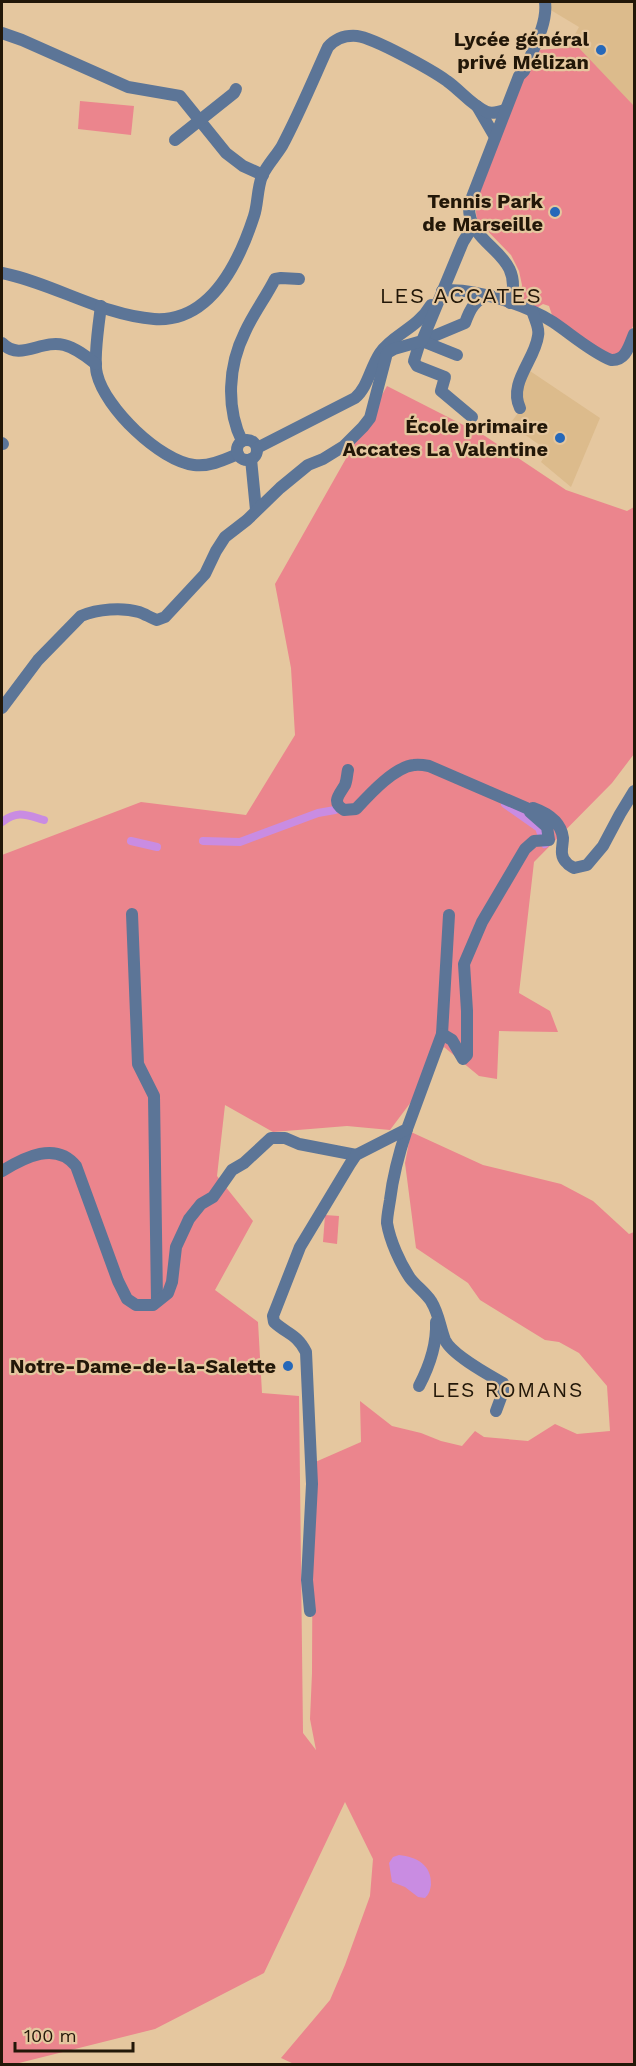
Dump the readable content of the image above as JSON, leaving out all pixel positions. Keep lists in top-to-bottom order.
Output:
{
  "districts": ["LES ACCATES", "LES ROMANS"],
  "places": [
    "Lycée général privé Mélizan",
    "Tennis Park de Marseille",
    "École primaire Accates La Valentine",
    "Notre-Dame-de-la-Salette"
  ],
  "scale_bar": "100 m"
}
